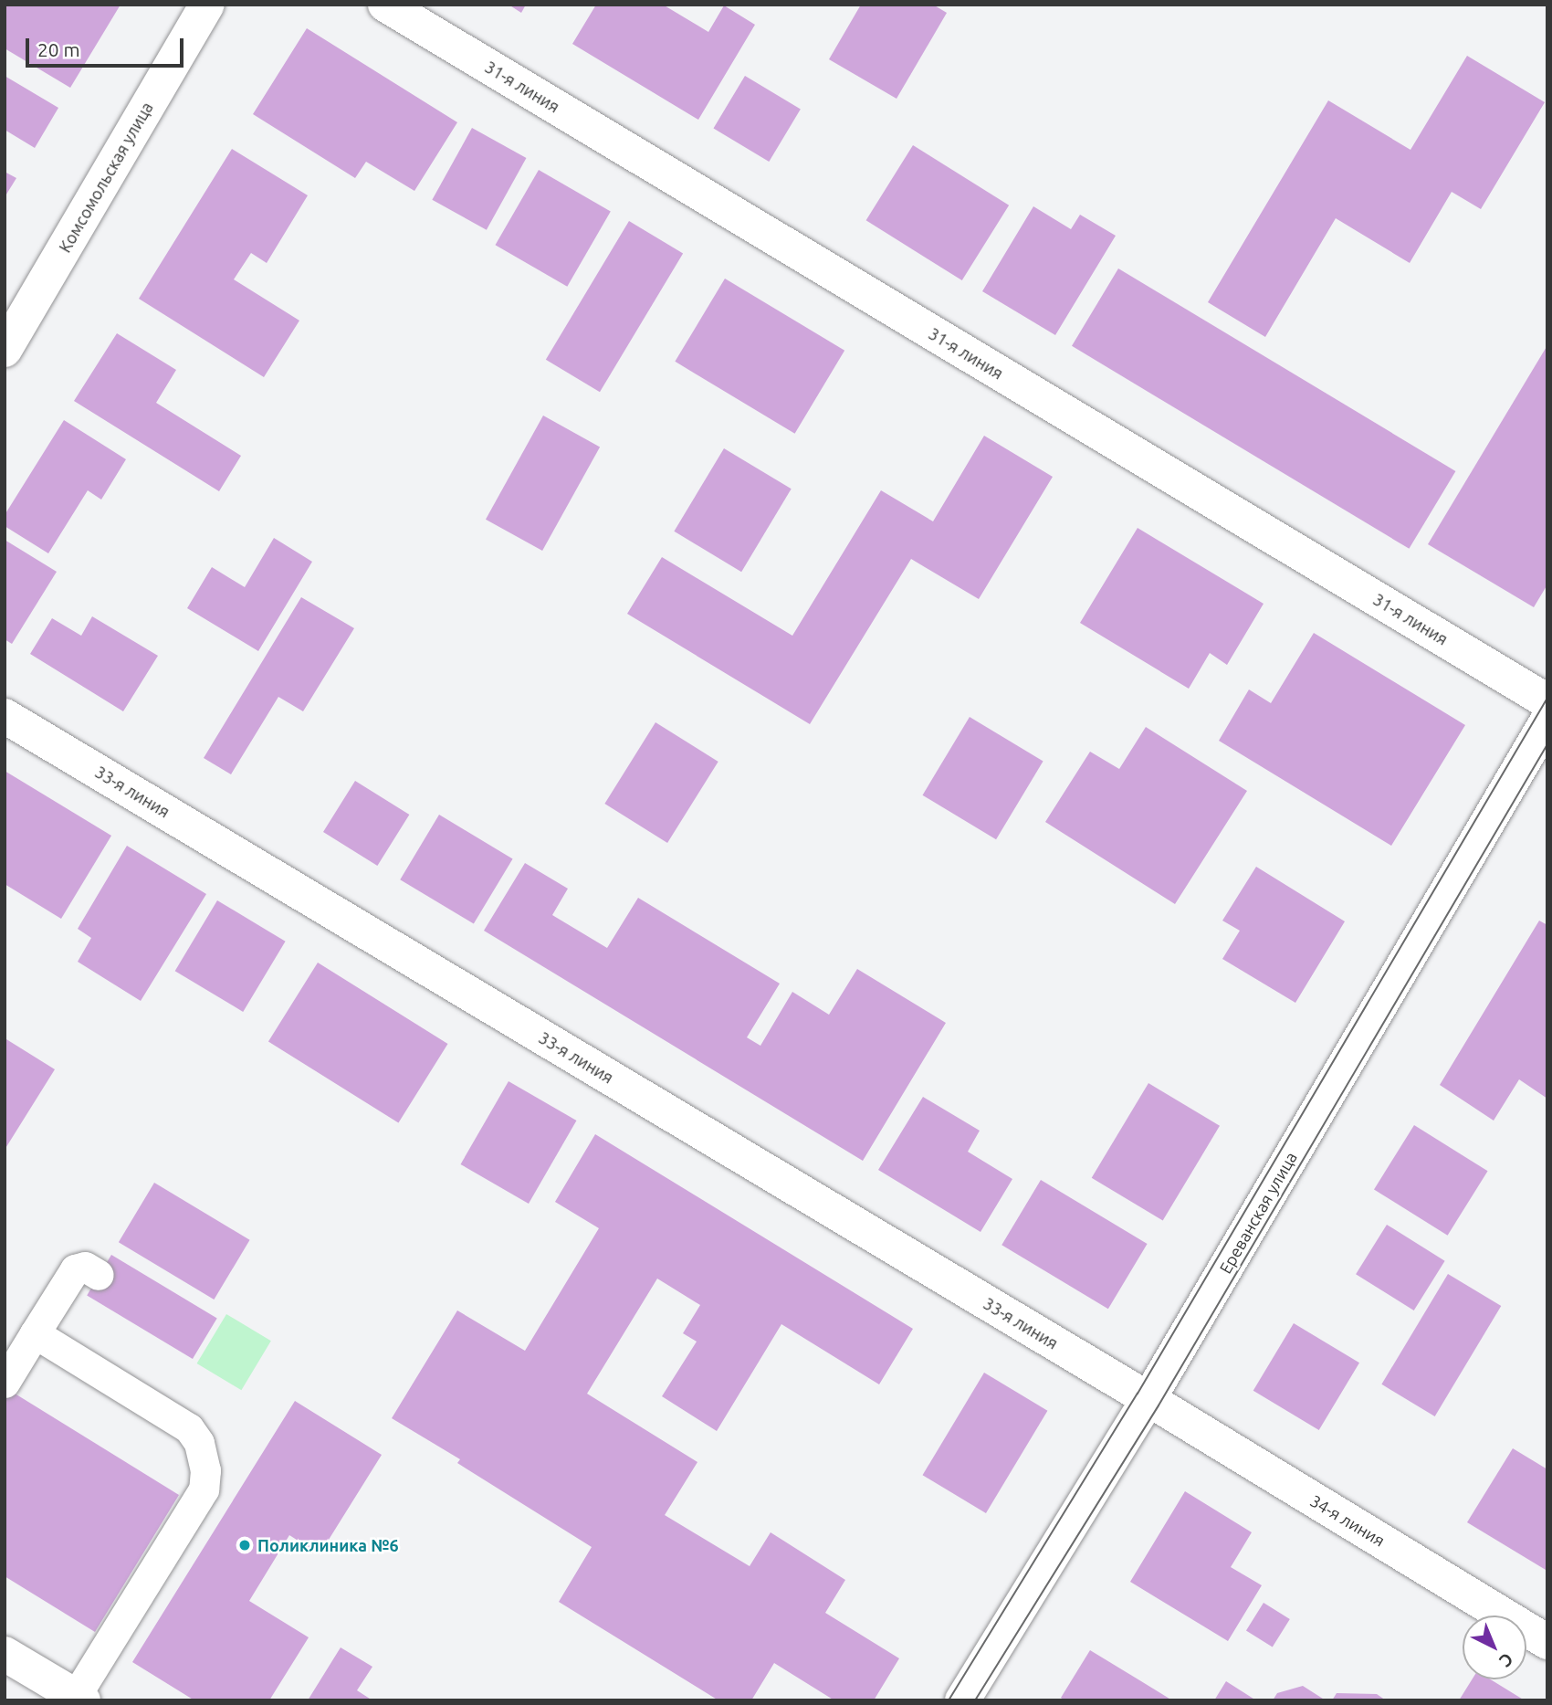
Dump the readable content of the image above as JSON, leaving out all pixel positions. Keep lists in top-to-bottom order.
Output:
{
  "streets": {
    "street": [
      "31-я линия",
      "Комсомольская улица",
      "33-я линия",
      "Ереванская улица",
      "34-я линия"
    ]
  },
  "crossings": [
    ["33-я линия", "Ереванская улица"],
    ["33-я линия", "34-я линия"],
    ["Ереванская улица", "34-я линия"]
  ],
  "places": ["Поликлиника №6"],
  "scale_bar": "20 m",
  "north": "bottom right"
}
